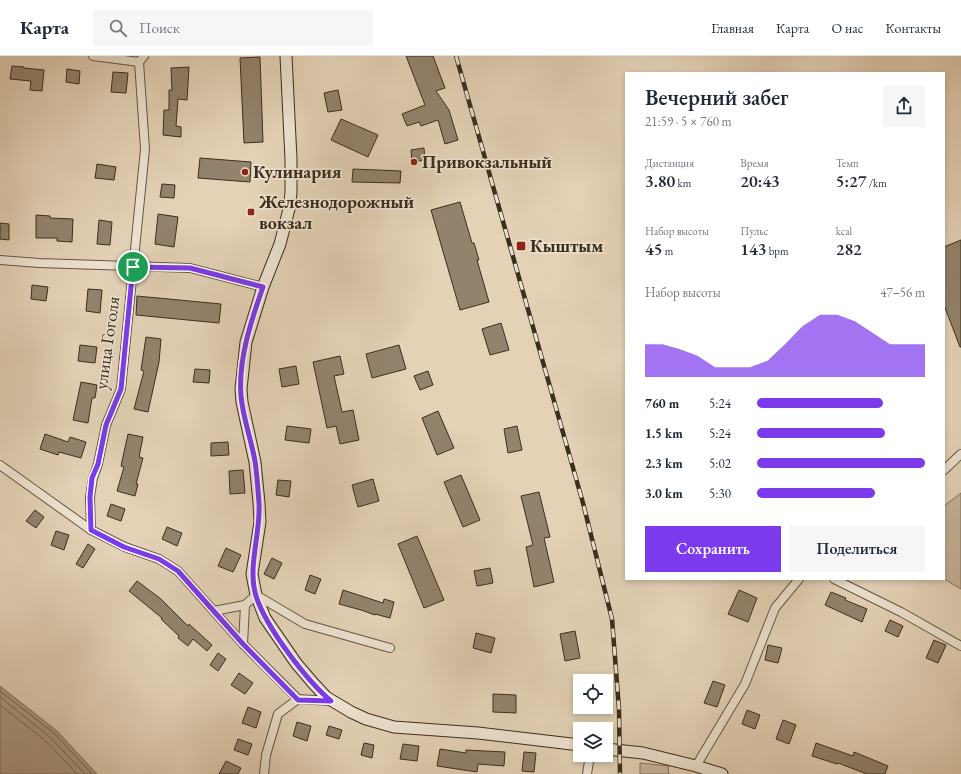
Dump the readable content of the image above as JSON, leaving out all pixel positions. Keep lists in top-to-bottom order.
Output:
{
  "streets": {
    "street": ["улица Гоголя"]
  },
  "places": {
    "other": ["Привокзальный", "Кулинария"],
    "transit": ["Железнодорожный вокзал", "Кыштым"]
  },
  "page": {
    "header": "Карта",
    "search": "Поиск",
    "nav": [
      "Главная",
      "Карта",
      "О нас",
      "Контакты"
    ],
    "heading": ["Вечерний забег", "21:59 · 5 × 760 m"],
    "stats": [
      ["Дистанция", "3.80 km"],
      ["Время", "20:43"],
      ["Темп", "5:27 /km"],
      ["Набор высоты", "45 m"],
      ["Пульс", "143 bpm"],
      ["kcal", "282"]
    ],
    "chart": ["Набор высоты", "47–56 m"],
    "list": [
      {
        "name": "760 m",
        "note": "5:24"
      },
      {
        "name": "1.5 km",
        "note": "5:24"
      },
      {
        "name": "2.3 km",
        "note": "5:02"
      },
      {
        "name": "3.0 km",
        "note": "5:30"
      }
    ],
    "buttons": ["Сохранить", "Поделиться"]
  }
}
